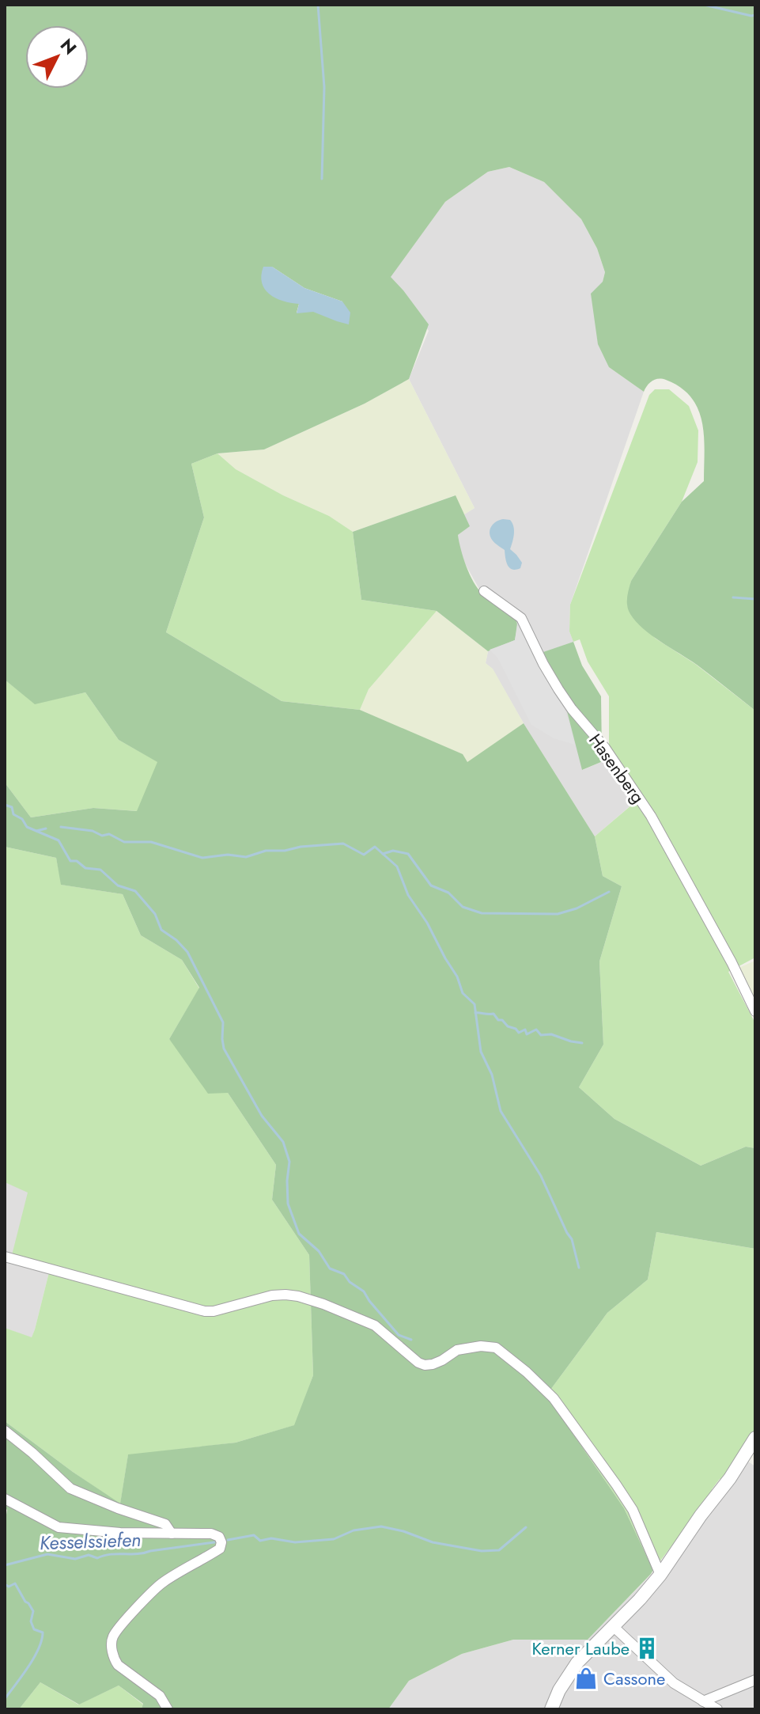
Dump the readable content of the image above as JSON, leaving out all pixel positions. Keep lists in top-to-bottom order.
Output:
{
  "streets": {
    "street": ["Hasenberg"]
  },
  "water": ["Kesselssiefen"],
  "places": {
    "building": ["Kerner Laube"],
    "shop": ["Cassone"]
  },
  "north": "top right"
}
